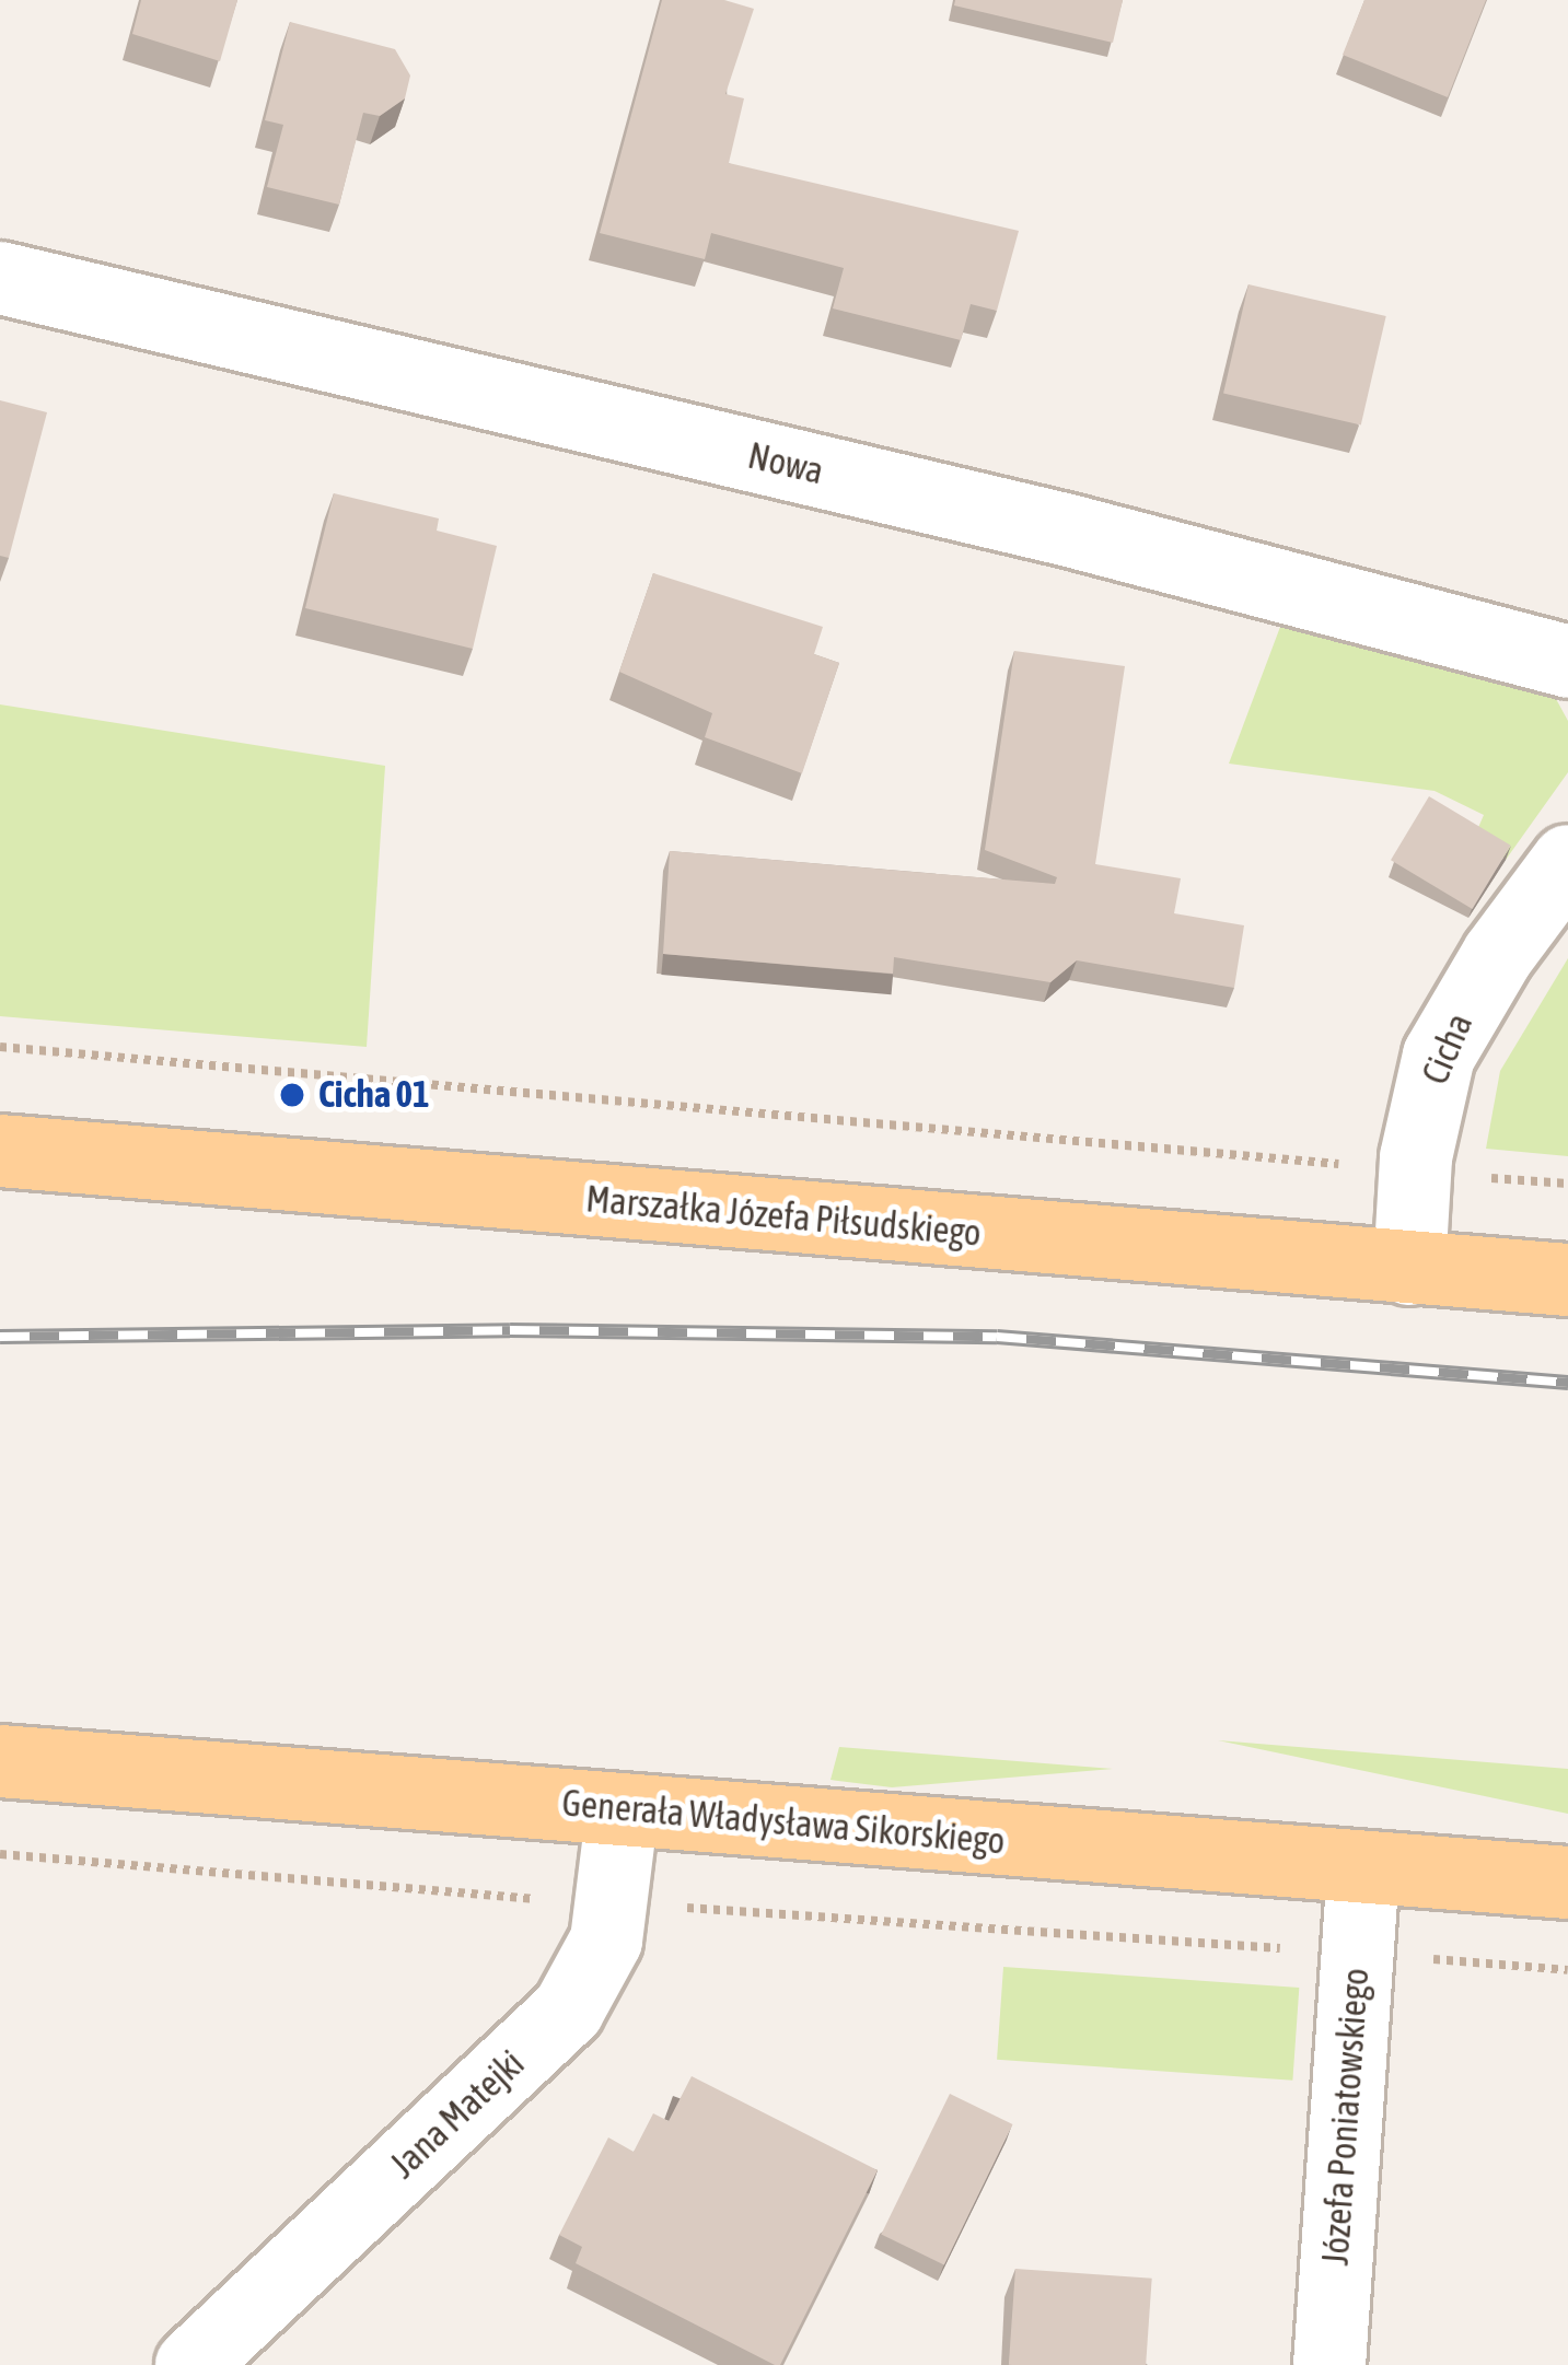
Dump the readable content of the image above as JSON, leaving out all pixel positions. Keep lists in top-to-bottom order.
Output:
{
  "streets": {
    "main road": ["Marszałka Józefa Piłsudskiego", "Generała Władysława Sikorskiego"],
    "street": [
      "Nowa",
      "Cicha",
      "Jana Matejki",
      "Józefa Poniatowskiego"
    ]
  },
  "crossings": [
    ["Cicha", "Marszałka Józefa Piłsudskiego"],
    ["Generała Władysława Sikorskiego", "Jana Matejki"],
    ["Generała Władysława Sikorskiego", "Józefa Poniatowskiego"]
  ],
  "places": ["Cicha 01"]
}
